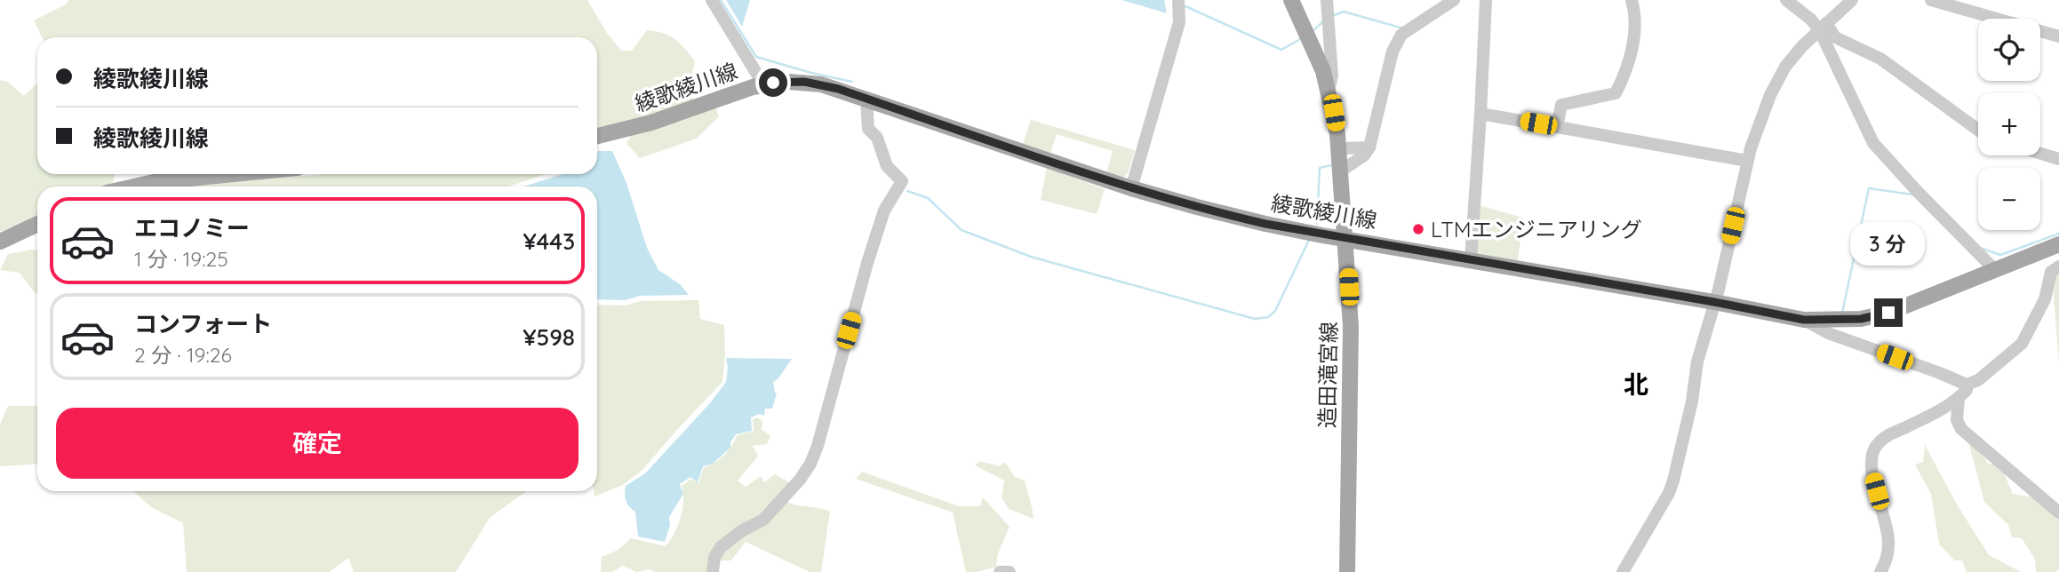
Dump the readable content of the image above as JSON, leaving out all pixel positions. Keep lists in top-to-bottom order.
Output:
{
  "streets": {
    "main road": ["綾歌綾川線", "造田滝宮線"]
  },
  "crossings": [
    ["綾歌綾川線", "造田滝宮線"]
  ],
  "districts": ["北"],
  "places": ["LTMエンジニアリング"],
  "page": {
    "map_buttons": ["+", "−"],
    "banner": ["綾歌綾川線", "綾歌綾川線"],
    "list": [
      {
        "name": "エコノミー",
        "note": "1 分 · 19:25",
        "value": "¥443"
      },
      {
        "name": "コンフォート",
        "note": "2 分 · 19:26",
        "value": "¥598"
      }
    ],
    "bubble": "3 分",
    "buttons": "確定"
  }
}
